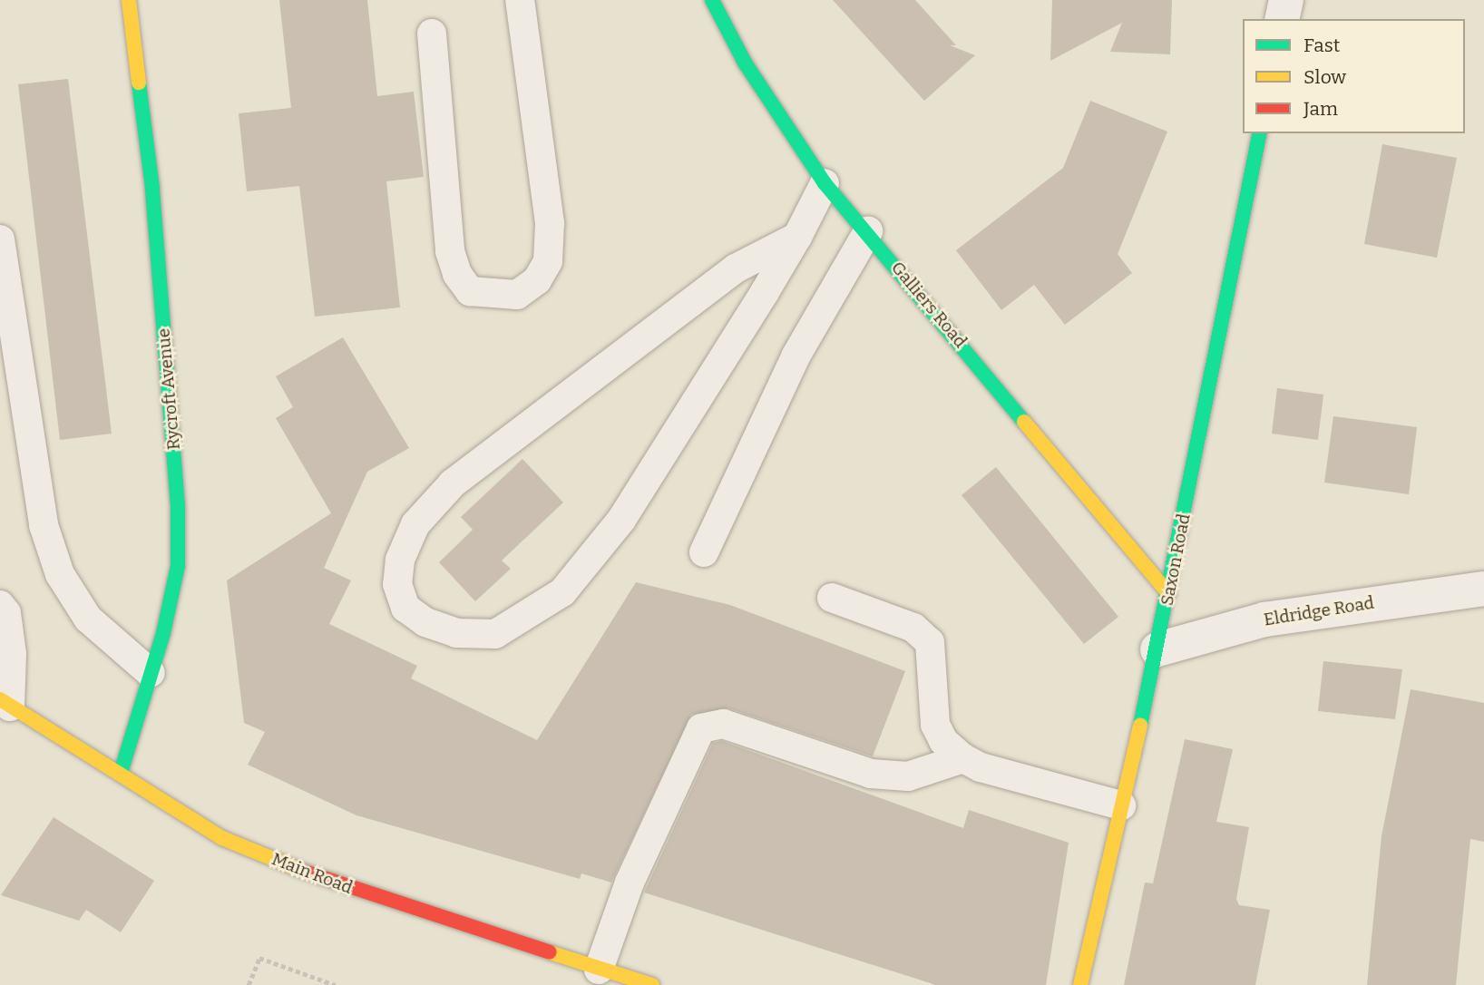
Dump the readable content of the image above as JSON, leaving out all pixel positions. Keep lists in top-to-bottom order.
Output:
{
  "streets": {
    "street": [
      "Galliers Road",
      "Rycroft Avenue",
      "Saxon Road",
      "Eldridge Road",
      "Main Road"
    ]
  },
  "crossings": [
    ["Galliers Road", "Saxon Road"],
    ["Rycroft Avenue", "Main Road"],
    ["Saxon Road", "Eldridge Road"]
  ],
  "legend": ["Fast", "Slow", "Jam"]
}
